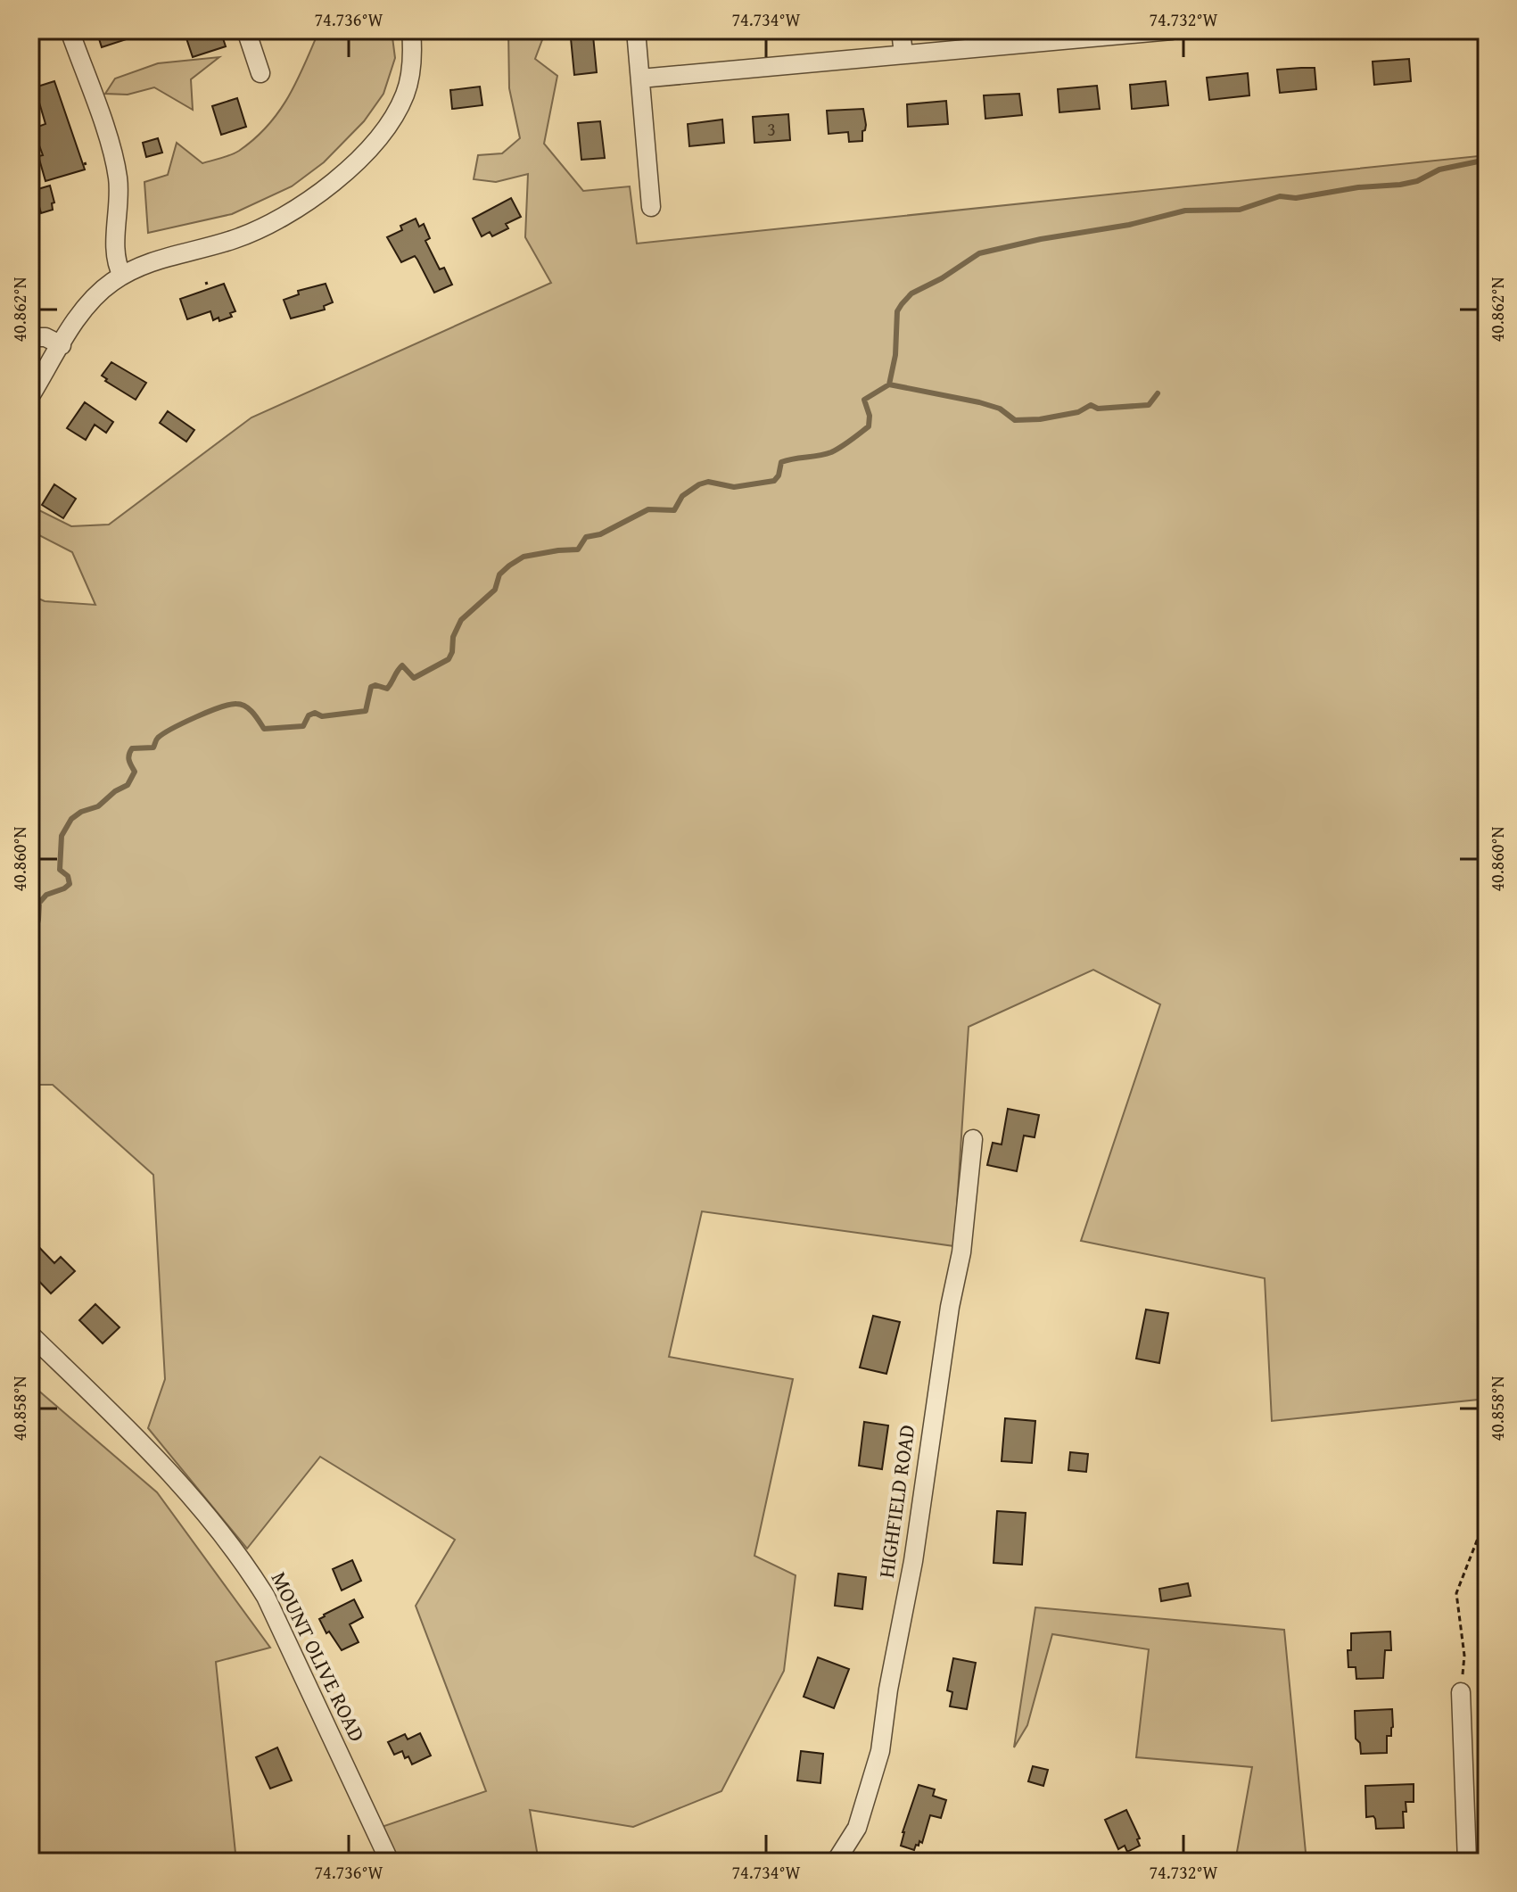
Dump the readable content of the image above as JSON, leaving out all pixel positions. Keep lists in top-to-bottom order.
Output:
{
  "streets": {
    "street": ["HIGHFIELD ROAD", "MOUNT OLIVE ROAD"]
  },
  "house_numbers": ["3"],
  "coordinates": [
    "74.736°W",
    "74.734°W",
    "74.732°W",
    "40.862°N",
    "40.860°N",
    "40.858°N"
  ]
}
